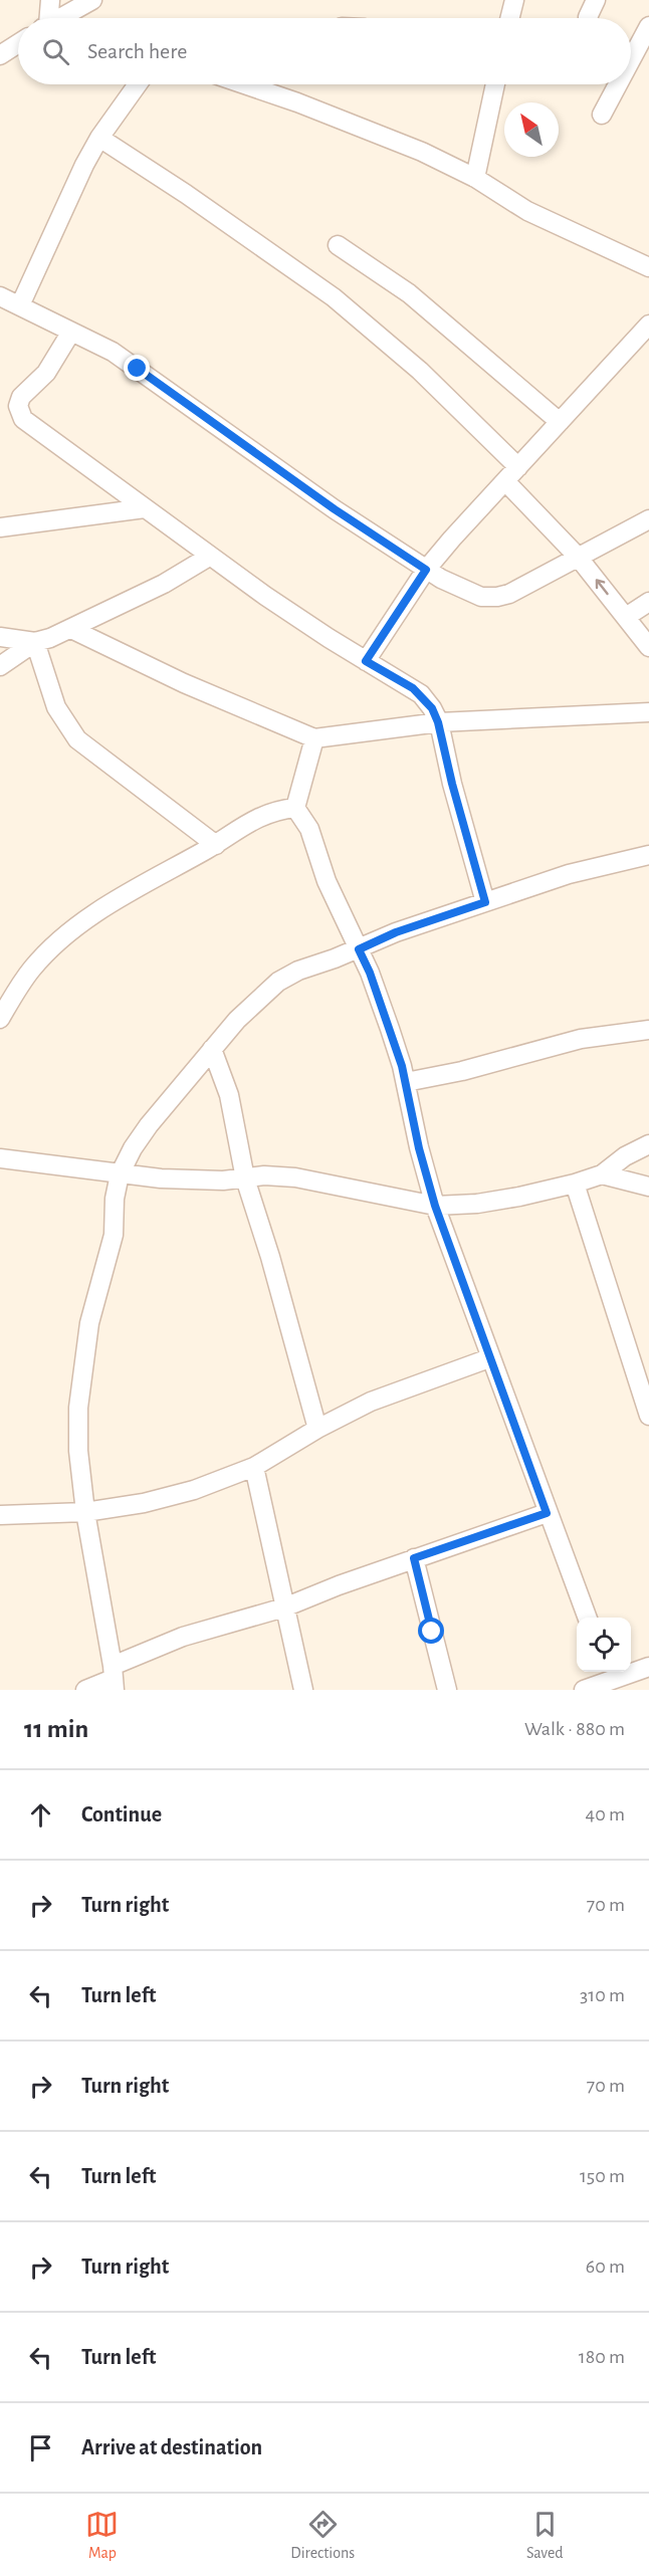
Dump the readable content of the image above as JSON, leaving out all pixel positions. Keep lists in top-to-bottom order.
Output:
{
  "north": "top left",
  "page": {
    "search": "Search here",
    "heading": ["11 min", "Walk · 880 m"],
    "list": [
      ["Continue", "40 m"],
      ["Turn right", "70 m"],
      ["Turn left", "310 m"],
      ["Turn right", "70 m"],
      ["Turn left", "150 m"],
      ["Turn right", "60 m"],
      ["Turn left", "180 m"],
      "Arrive at destination"
    ],
    "nav": ["Map", "Directions", "Saved"]
  }
}
